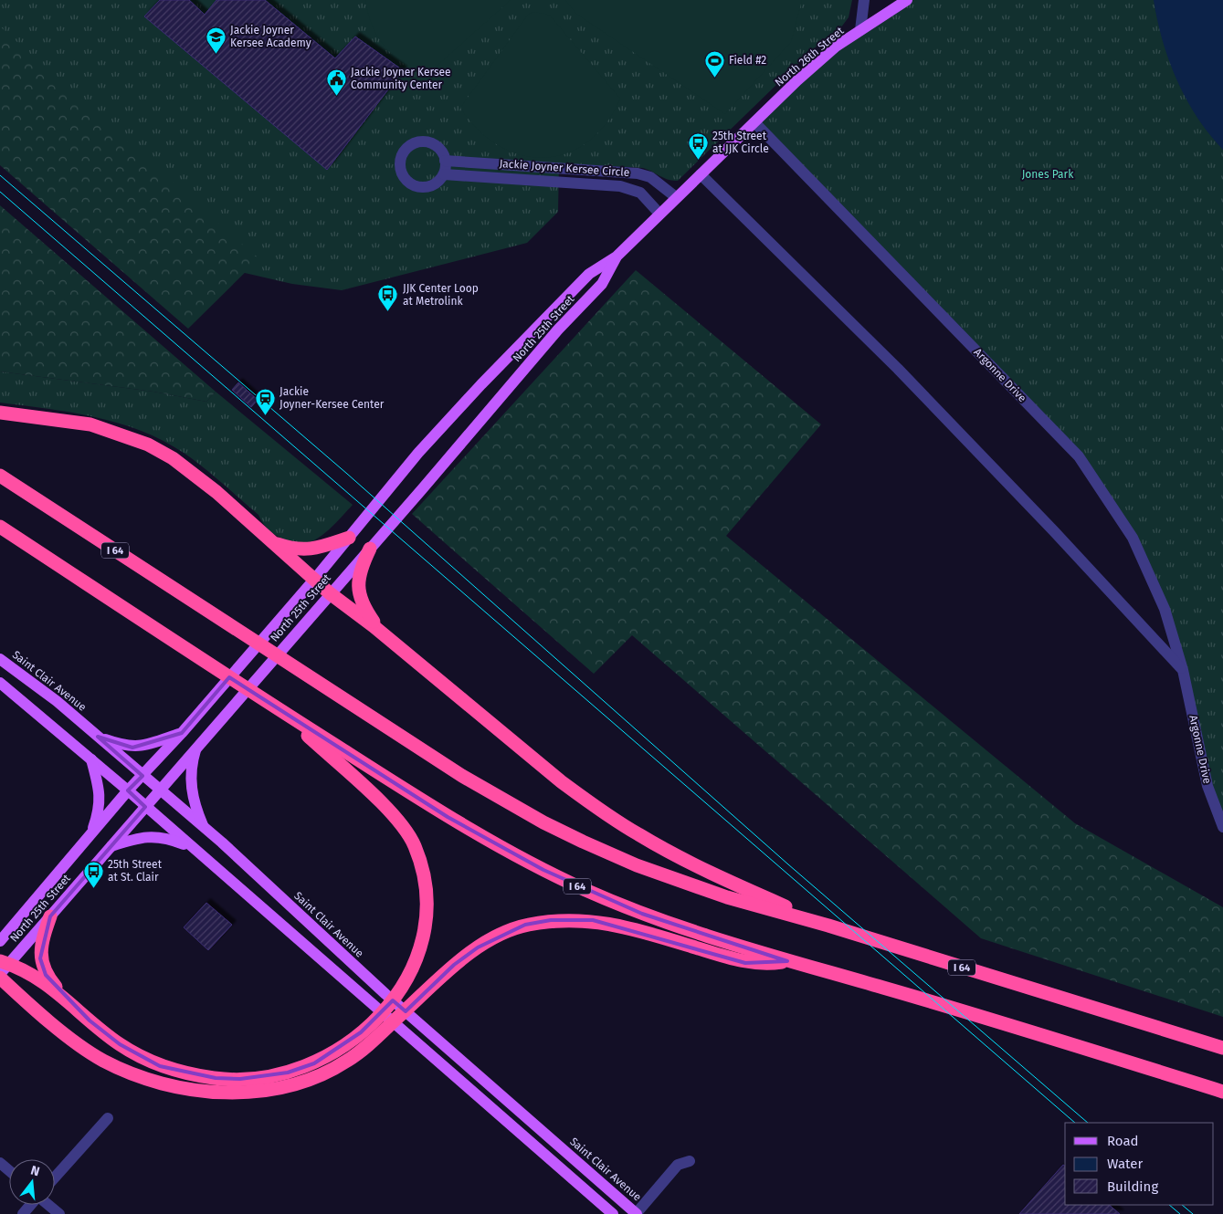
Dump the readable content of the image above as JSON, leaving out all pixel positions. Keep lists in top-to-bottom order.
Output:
{
  "streets": {
    "highway": ["I 64"],
    "main road": ["North 26th Street", "North 25th Street", "Saint Clair Avenue"],
    "street": ["Jackie Joyner Kersee Circle", "Argonne Drive"]
  },
  "crossings": [
    ["North 26th Street", "North 25th Street"],
    ["North 26th Street", "Argonne Drive"],
    ["Jackie Joyner Kersee Circle", "North 25th Street"],
    ["North 25th Street", "Argonne Drive"],
    ["North 25th Street", "Saint Clair Avenue"]
  ],
  "parks": ["Jones Park"],
  "places": {
    "school or university": ["Jackie Joyner Kersee Academy"],
    "sports": ["Field #2"],
    "public building": ["Jackie Joyner Kersee Community Center"],
    "bus stop": ["25th Street at JJK Circle", "JJK Center Loop at Metrolink", "25th Street at St. Clair"],
    "station": ["Jackie Joyner-Kersee Center"]
  },
  "legend": ["Road", "Water", "Building"],
  "north": "top"
}
